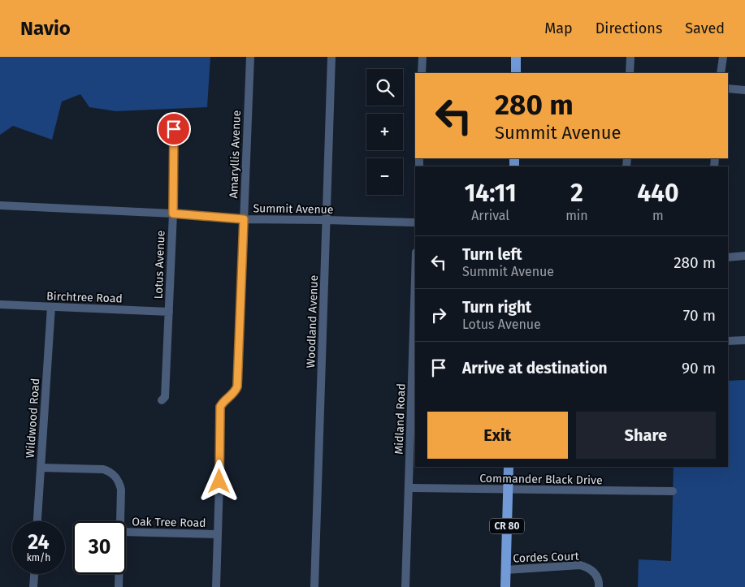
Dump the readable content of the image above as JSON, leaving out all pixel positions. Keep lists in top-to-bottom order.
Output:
{
  "streets": {
    "main road": ["CR 80"],
    "street": [
      "Amaryllis Avenue",
      "Summit Avenue",
      "Lotus Avenue",
      "Birchtree Road",
      "Woodland Avenue",
      "Wildwood Road",
      "Midland Road",
      "Commander Black Drive",
      "Oak Tree Road",
      "Cordes Court"
    ]
  },
  "crossings": [
    ["Amaryllis Avenue", "Summit Avenue"],
    ["Amaryllis Avenue", "Oak Tree Road"],
    ["Summit Avenue", "Lotus Avenue"],
    ["Summit Avenue", "Woodland Avenue"],
    ["Lotus Avenue", "Birchtree Road"],
    ["Birchtree Road", "Wildwood Road"],
    ["Midland Road", "Commander Black Drive"],
    ["Commander Black Drive", "CR 80"],
    ["CR 80", "Cordes Court"]
  ],
  "page": {
    "header": "Navio",
    "nav": ["Map", "Directions", "Saved"],
    "map_buttons": ["+", "−"],
    "turn": ["280 m", "Summit Avenue"],
    "eta": [
      "14:11",
      "Arrival",
      "2",
      "min",
      "440",
      "m"
    ],
    "list": [
      {
        "name": "Turn left",
        "note": "Summit Avenue",
        "value": "280 m"
      },
      {
        "name": "Turn right",
        "note": "Lotus Avenue",
        "value": "70 m"
      },
      {
        "name": "Arrive at destination",
        "value": "90 m"
      }
    ],
    "buttons": ["Exit", "Share"],
    "speed": "24 km/h",
    "limit": "30"
  }
}
